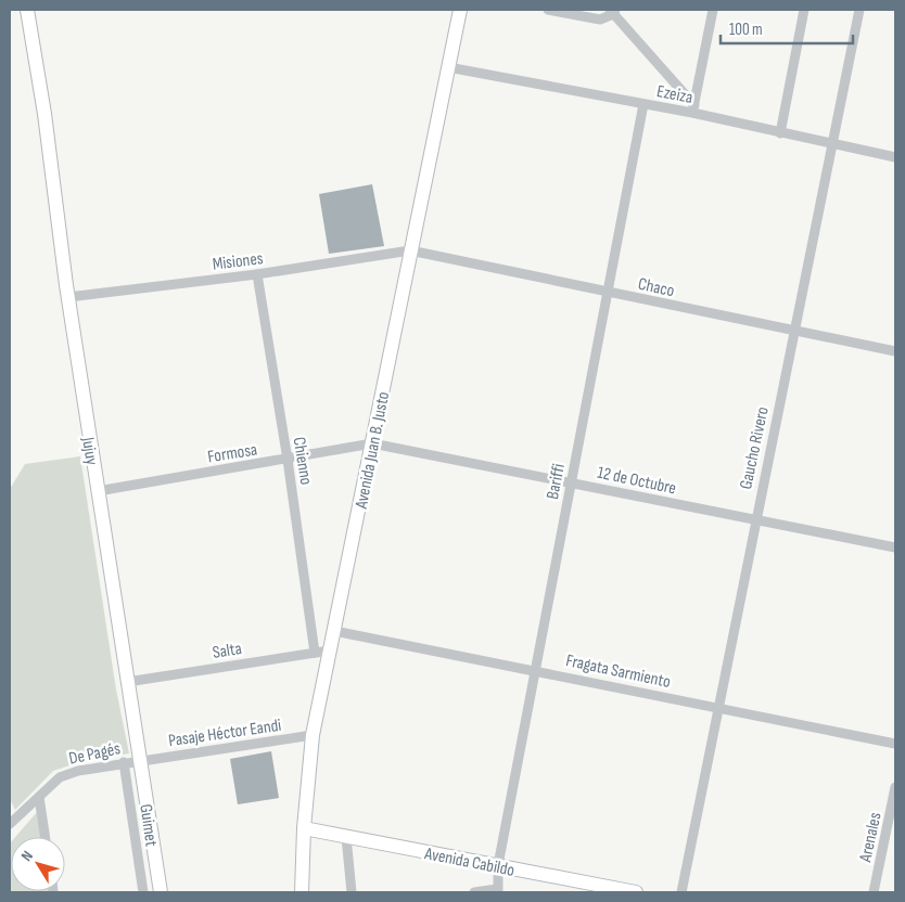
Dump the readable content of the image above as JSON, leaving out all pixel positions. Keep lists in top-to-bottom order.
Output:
{
  "streets": {
    "street": [
      "Ezeiza",
      "Misiones",
      "Chaco",
      "Gaucho Rivero",
      "Avenida Juan B. Justo",
      "Jujuy",
      "Formosa",
      "Chienno",
      "12 de Octubre",
      "Bariffi",
      "Salta",
      "Fragata Sarmiento",
      "Pasaje Héctor Eandi",
      "De Pagés",
      "Guimet",
      "Arenales",
      "Avenida Cabildo"
    ]
  },
  "crossings": [
    ["Ezeiza", "Gaucho Rivero"],
    ["Ezeiza", "Avenida Juan B. Justo"],
    ["Ezeiza", "Bariffi"],
    ["Misiones", "Chaco"],
    ["Misiones", "Avenida Juan B. Justo"],
    ["Misiones", "Jujuy"],
    ["Misiones", "Chienno"],
    ["Chaco", "Gaucho Rivero"],
    ["Chaco", "Avenida Juan B. Justo"],
    ["Chaco", "Bariffi"],
    ["Gaucho Rivero", "12 de Octubre"],
    ["Gaucho Rivero", "Fragata Sarmiento"],
    ["Avenida Juan B. Justo", "Formosa"],
    ["Avenida Juan B. Justo", "12 de Octubre"],
    ["Avenida Juan B. Justo", "Salta"],
    ["Avenida Juan B. Justo", "Fragata Sarmiento"],
    ["Avenida Juan B. Justo", "Pasaje Héctor Eandi"],
    ["Avenida Juan B. Justo", "Avenida Cabildo"],
    ["Jujuy", "Formosa"],
    ["Jujuy", "Salta"],
    ["Jujuy", "Pasaje Héctor Eandi"],
    ["Jujuy", "De Pagés"],
    ["Formosa", "Chienno"],
    ["Formosa", "12 de Octubre"],
    ["Chienno", "Salta"],
    ["12 de Octubre", "Bariffi"],
    ["Bariffi", "Fragata Sarmiento"],
    ["Bariffi", "Avenida Cabildo"],
    ["Pasaje Héctor Eandi", "De Pagés"],
    ["De Pagés", "Guimet"]
  ],
  "scale_bar": "100 m",
  "north": "top left"
}
